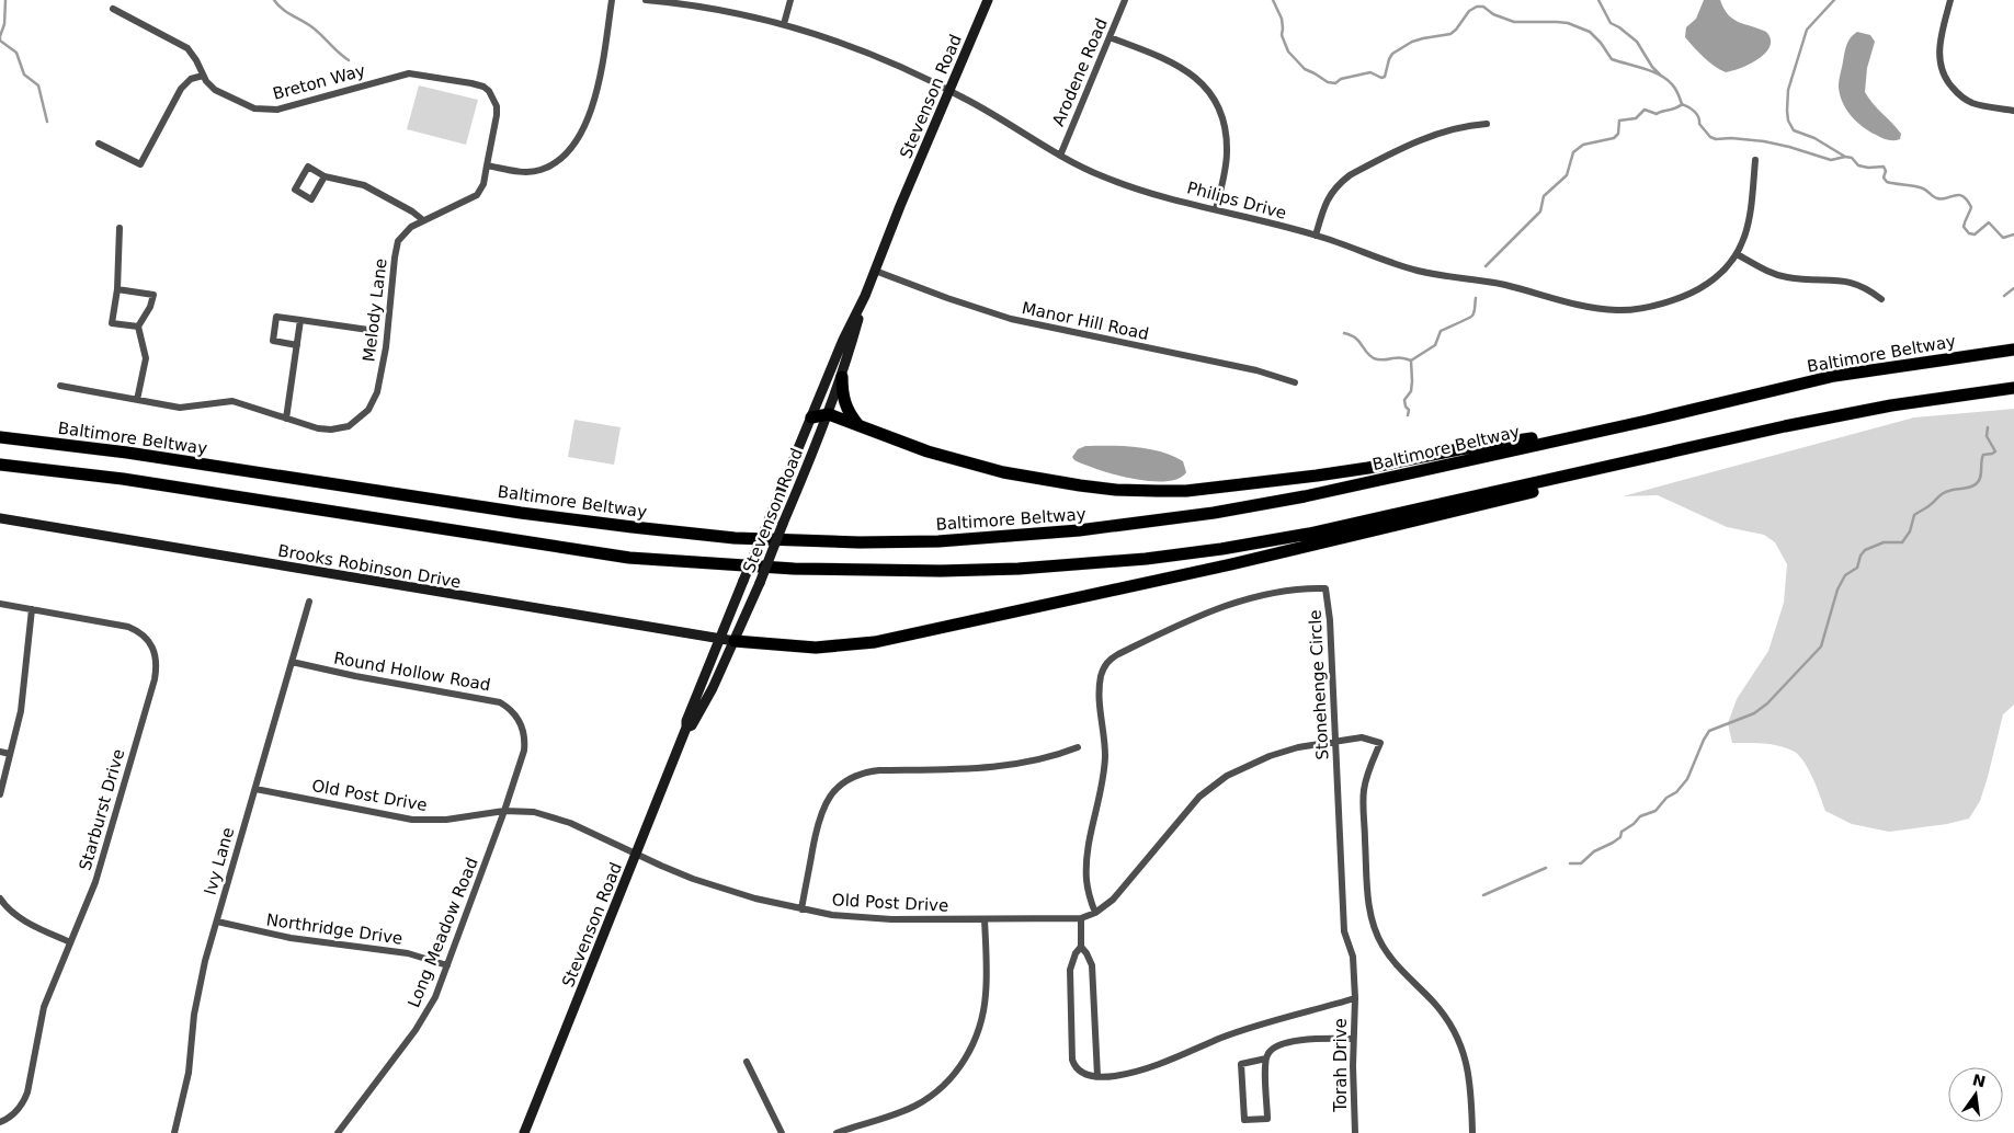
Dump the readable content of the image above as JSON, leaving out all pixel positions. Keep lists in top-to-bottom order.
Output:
{
  "streets": {
    "highway": ["Baltimore Beltway"],
    "main road": ["Stevenson Road", "Brooks Robinson Drive"],
    "street": [
      "Arodene Road",
      "Breton Way",
      "Philips Drive",
      "Melody Lane",
      "Manor Hill Road",
      "Round Hollow Road",
      "Stonehenge Circle",
      "Old Post Drive",
      "Starburst Drive",
      "Ivy Lane",
      "Northridge Drive",
      "Long Meadow Road",
      "Torah Drive"
    ]
  },
  "crossings": [
    ["Arodene Road", "Philips Drive"],
    ["Breton Way", "Melody Lane"],
    ["Stevenson Road", "Philips Drive"],
    ["Stevenson Road", "Manor Hill Road"],
    ["Stevenson Road", "Brooks Robinson Drive"],
    ["Stevenson Road", "Old Post Drive"],
    ["Round Hollow Road", "Ivy Lane"],
    ["Round Hollow Road", "Long Meadow Road"],
    ["Stonehenge Circle", "Old Post Drive"],
    ["Stonehenge Circle", "Torah Drive"],
    ["Old Post Drive", "Ivy Lane"],
    ["Old Post Drive", "Long Meadow Road"],
    ["Ivy Lane", "Northridge Drive"],
    ["Northridge Drive", "Long Meadow Road"]
  ],
  "north": "top"
}
